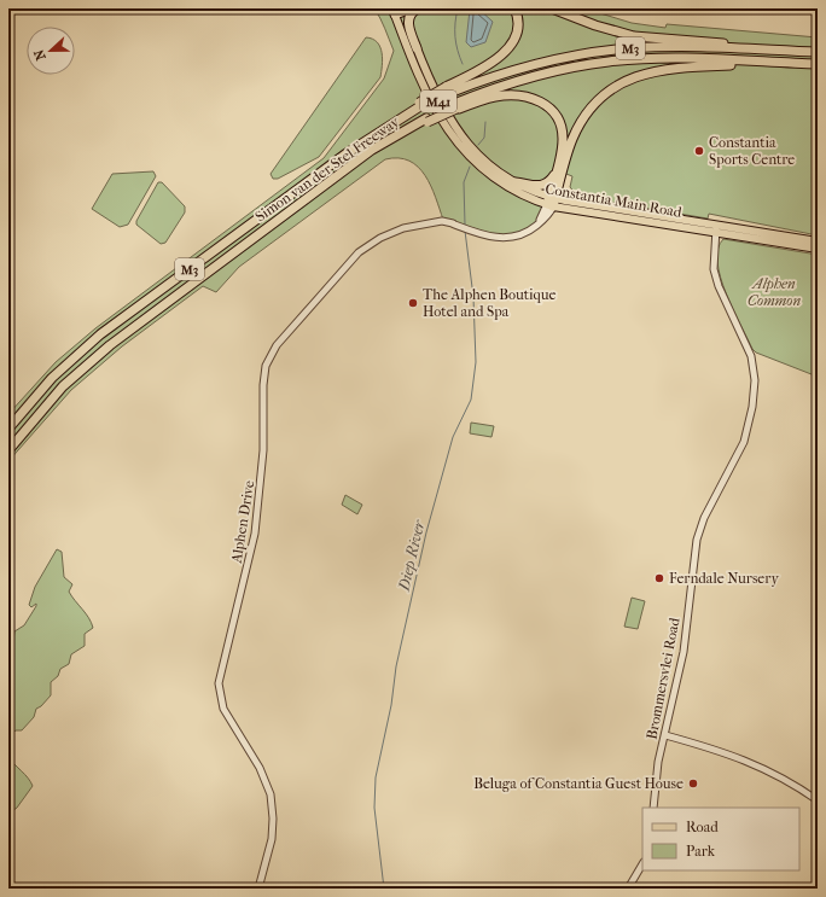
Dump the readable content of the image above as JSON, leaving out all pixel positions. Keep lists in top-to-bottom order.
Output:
{
  "streets": {
    "highway": ["M3", "Simon van der Stel Freeway"],
    "main road": ["M41", "Constantia Main Road"],
    "street": ["Alphen Drive", "Brommersvlei Road"]
  },
  "crossings": [
    ["M3", "Simon van der Stel Freeway"],
    ["Constantia Main Road", "Alphen Drive"],
    ["Constantia Main Road", "Brommersvlei Road"]
  ],
  "water": ["Diep River"],
  "parks": ["Alphen Common"],
  "places": [
    "Constantia Sports Centre",
    "The Alphen Boutique Hotel and Spa",
    "Ferndale Nursery",
    "Beluga of Constantia Guest House"
  ],
  "legend": ["Road", "Park"],
  "north": "left"
}
